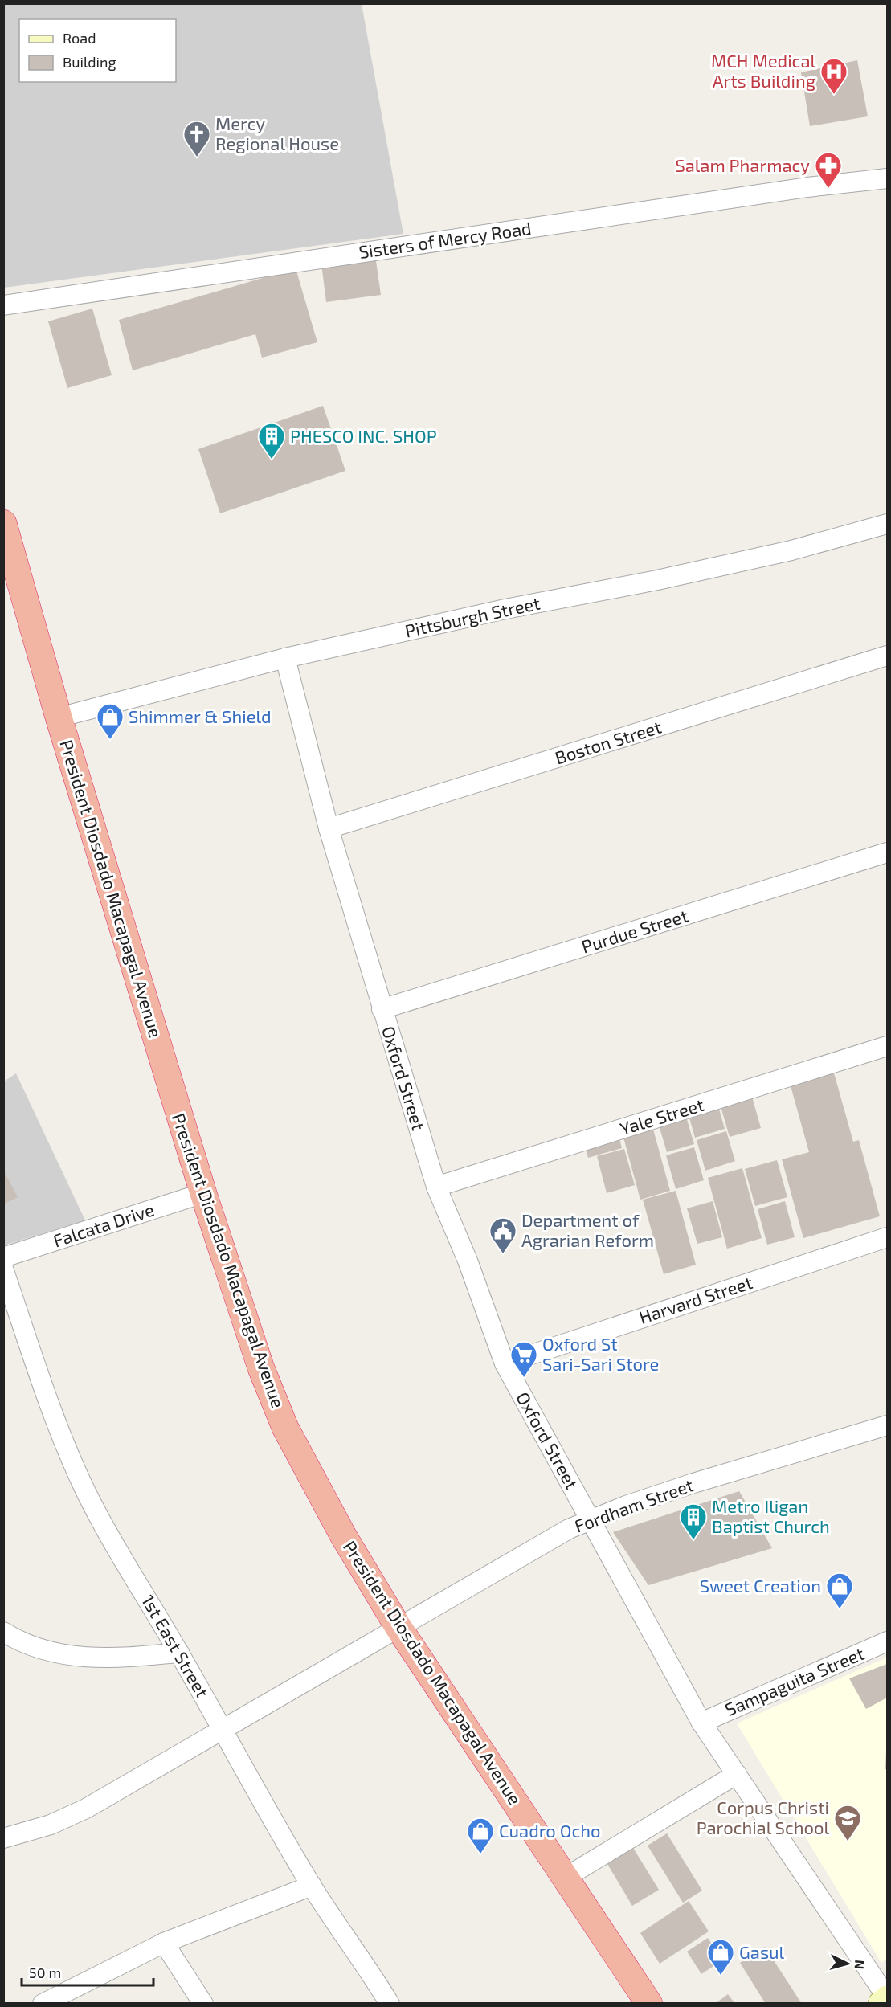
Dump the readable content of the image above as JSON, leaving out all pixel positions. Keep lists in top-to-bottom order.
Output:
{
  "streets": {
    "highway": ["President Diosdado Macapagal Avenue"],
    "street": [
      "Sisters of Mercy Road",
      "Pittsburgh Street",
      "Boston Street",
      "Purdue Street",
      "Oxford Street",
      "Yale Street",
      "Falcata Drive",
      "Harvard Street",
      "Fordham Street",
      "1st East Street",
      "Sampaguita Street"
    ]
  },
  "crossings": [
    ["Pittsburgh Street", "President Diosdado Macapagal Avenue"],
    ["Pittsburgh Street", "Oxford Street"],
    ["Boston Street", "Oxford Street"],
    ["President Diosdado Macapagal Avenue", "Falcata Drive"],
    ["President Diosdado Macapagal Avenue", "Fordham Street"],
    ["Purdue Street", "Oxford Street"],
    ["Oxford Street", "Yale Street"],
    ["Oxford Street", "Harvard Street"],
    ["Oxford Street", "Fordham Street"],
    ["Oxford Street", "Sampaguita Street"],
    ["Fordham Street", "1st East Street"]
  ],
  "places": {
    "hospital": ["MCH Medical Arts Building"],
    "church": ["Mercy Regional House"],
    "pharmacy": ["Salam Pharmacy"],
    "building": ["PHESCO INC. SHOP", "Metro Iligan Baptist Church"],
    "shop": [
      "Shimmer & Shield",
      "Sweet Creation",
      "Cuadro Ocho",
      "Gasul"
    ],
    "public building": ["Department of Agrarian Reform"],
    "supermarket": ["Oxford St Sari-Sari Store"],
    "school or university": ["Corpus Christi Parochial School"]
  },
  "legend": ["Road", "Building"],
  "scale_bar": "50 m",
  "north": "right"
}
